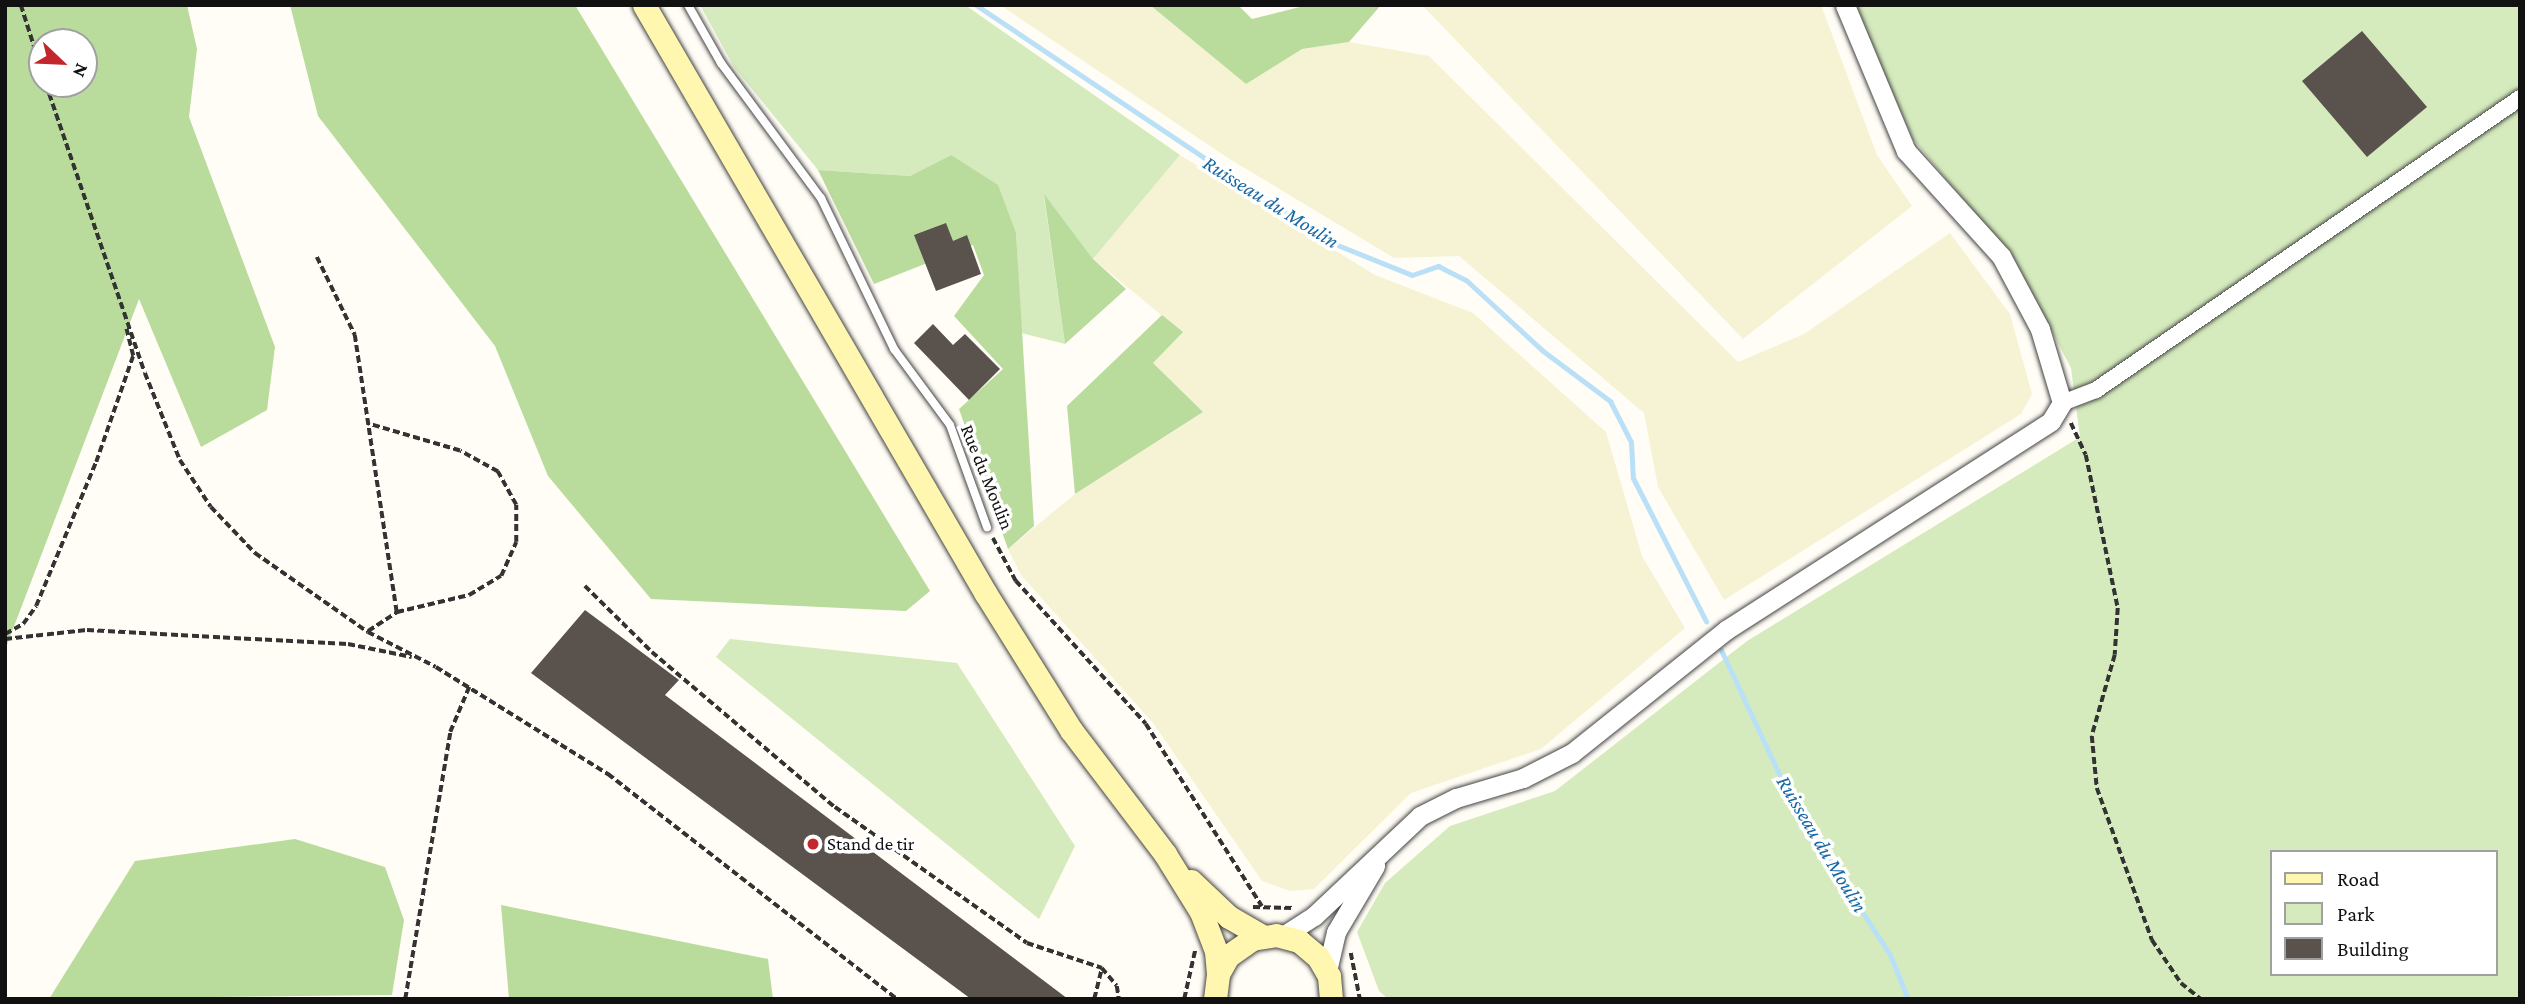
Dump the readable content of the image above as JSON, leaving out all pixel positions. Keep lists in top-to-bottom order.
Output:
{
  "streets": {
    "lane": ["Rue du Moulin"]
  },
  "water": ["Ruisseau du Moulin"],
  "places": ["Stand de tir"],
  "legend": ["Road", "Park", "Building"],
  "north": "bottom right"
}
